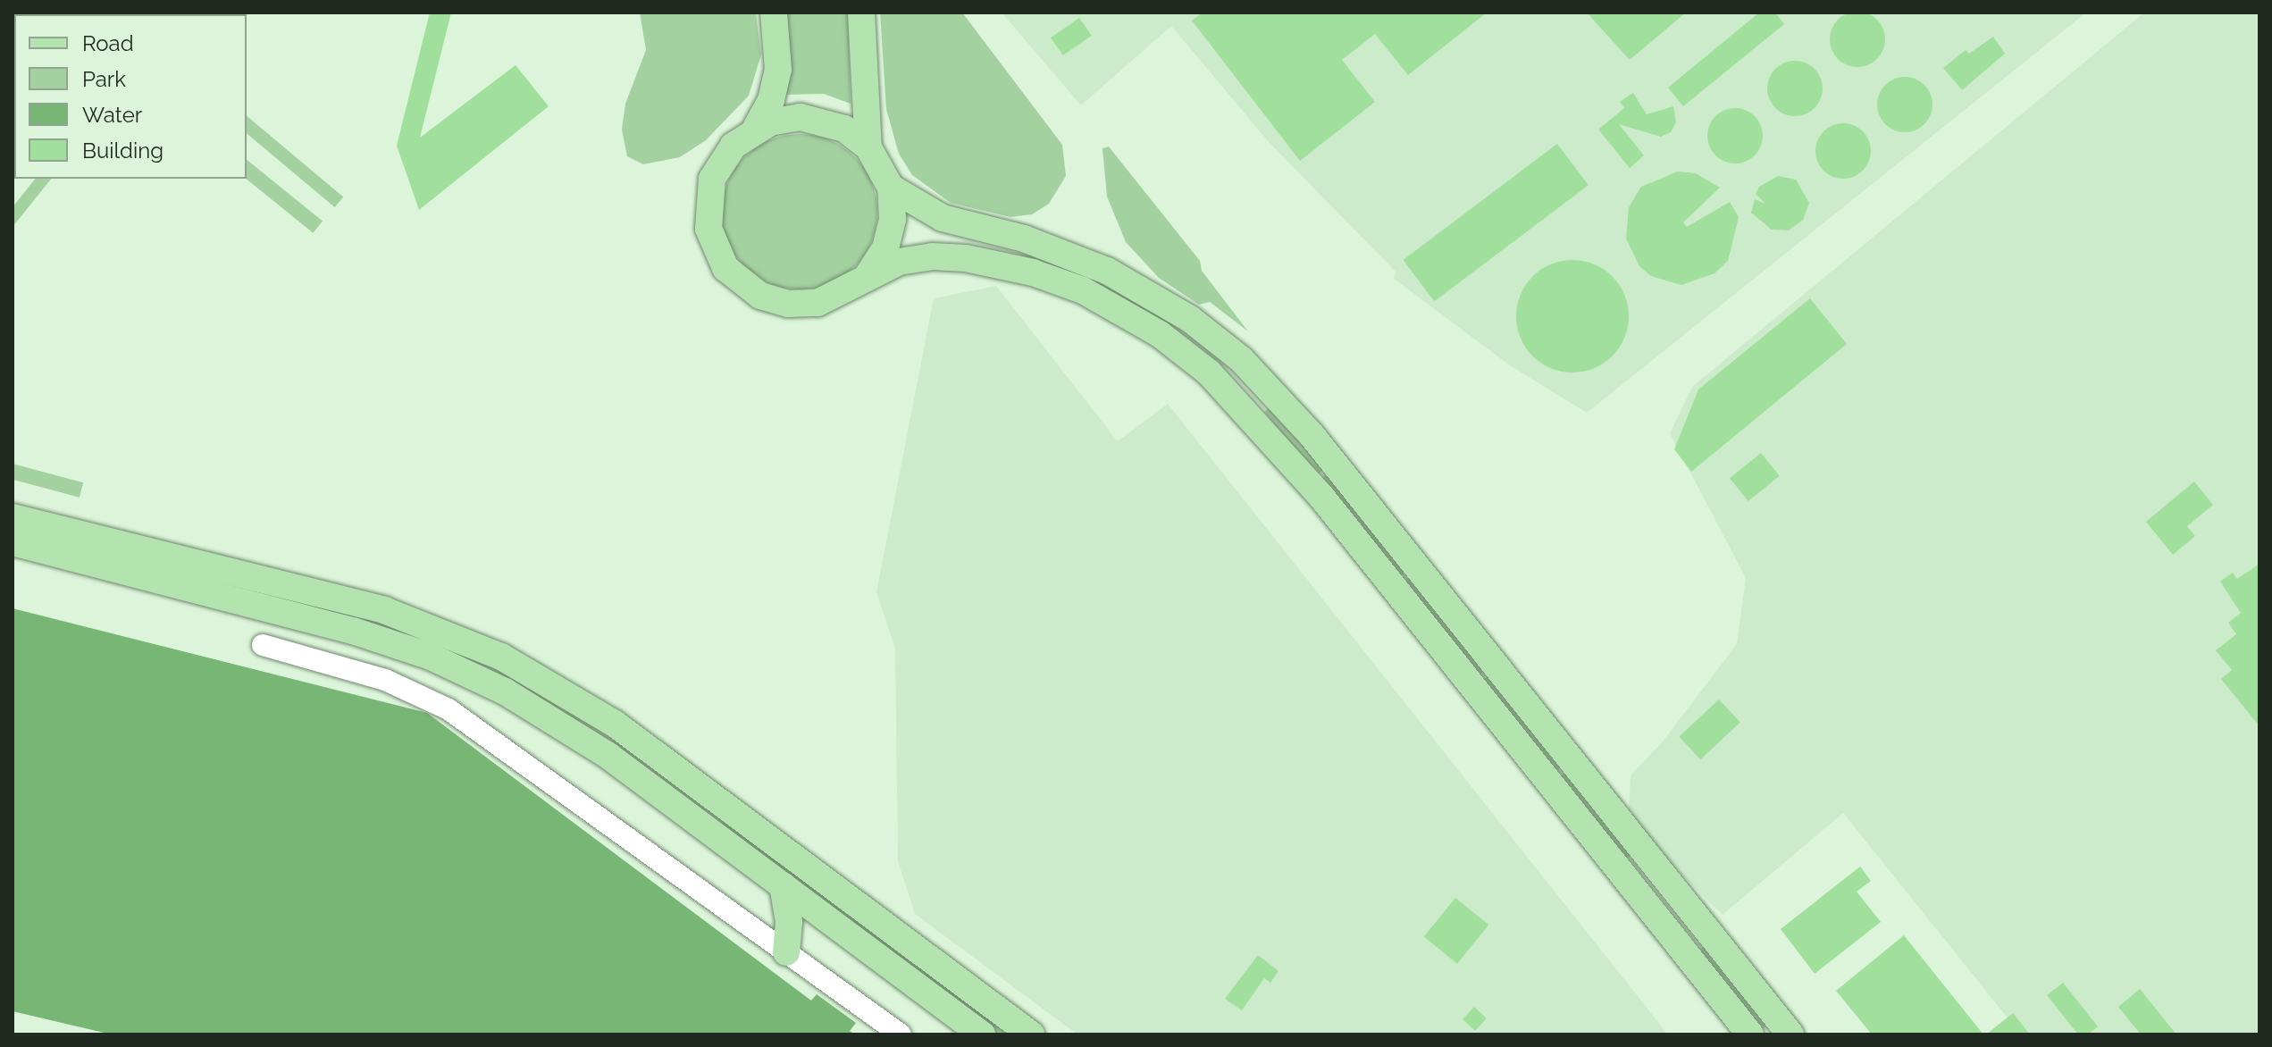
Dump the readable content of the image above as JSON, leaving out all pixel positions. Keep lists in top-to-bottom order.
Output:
{
  "legend": [
    "Road",
    "Park",
    "Water",
    "Building"
  ]
}
